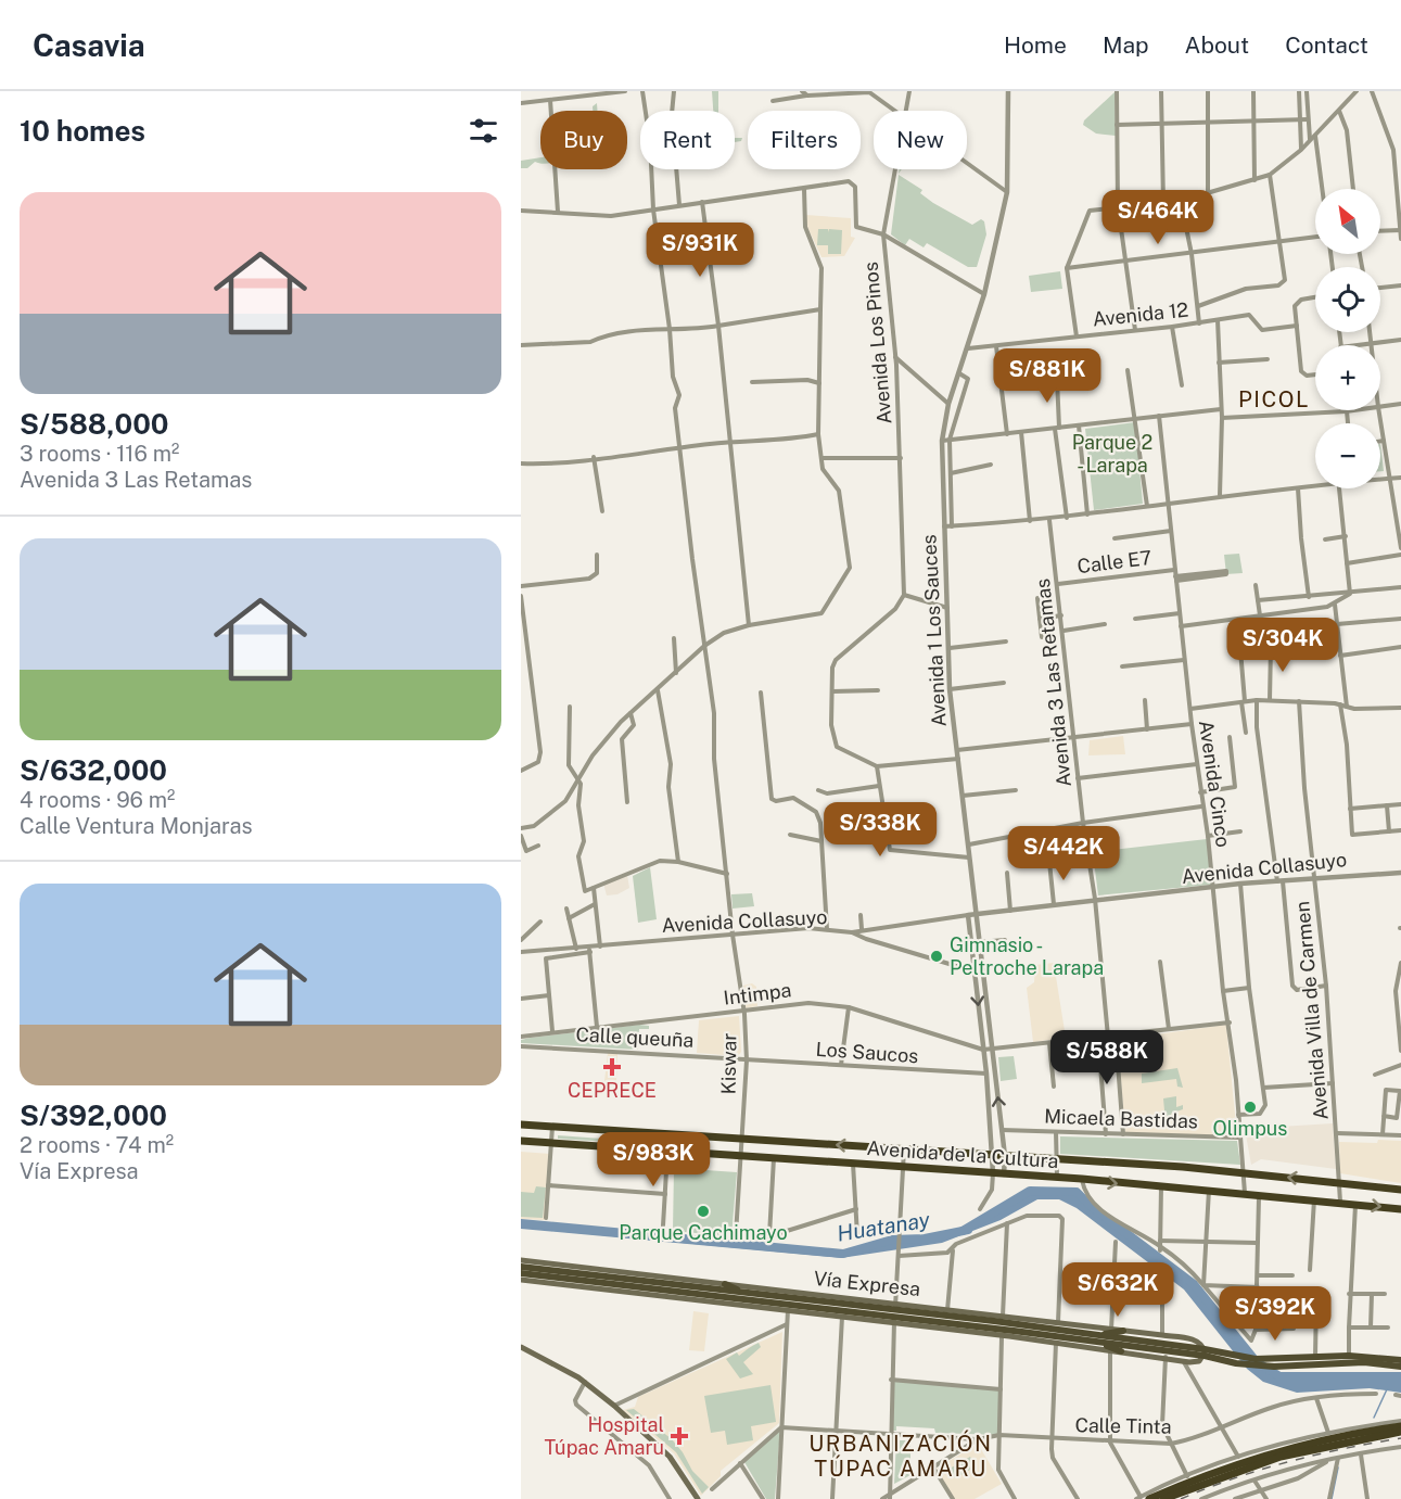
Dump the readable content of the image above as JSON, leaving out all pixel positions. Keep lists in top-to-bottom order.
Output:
{
  "streets": {
    "highway": ["Avenida de la Cultura"],
    "main road": ["Vía Expresa"],
    "street": [
      "Avenida 12",
      "Avenida Los Pinos",
      "Calle E7",
      "Avenida 1 Los Sauces",
      "Avenida 3 Las Retamas",
      "Avenida Cinco",
      "Avenida Collasuyo",
      "Intimpa",
      "Avenida Villa de Carmen",
      "Calle queuña",
      "Los Saucos",
      "Kiswar",
      "Micaela Bastidas",
      "Calle Tinta"
    ]
  },
  "crossings": [
    ["Avenida 12", "Avenida 1 Los Sauces"],
    ["Calle E7", "Avenida 3 Las Retamas"],
    ["Calle E7", "Avenida Cinco"],
    ["Avenida 1 Los Sauces", "Avenida Collasuyo"],
    ["Avenida 1 Los Sauces", "Intimpa"],
    ["Avenida 1 Los Sauces", "Micaela Bastidas"],
    ["Avenida 1 Los Sauces", "Avenida de la Cultura"],
    ["Avenida 3 Las Retamas", "Avenida Collasuyo"],
    ["Avenida 3 Las Retamas", "Intimpa"],
    ["Avenida Cinco", "Avenida Collasuyo"],
    ["Avenida Cinco", "Intimpa"],
    ["Avenida Cinco", "Micaela Bastidas"],
    ["Avenida Cinco", "Avenida de la Cultura"],
    ["Avenida Collasuyo", "Avenida Villa de Carmen"],
    ["Avenida Collasuyo", "Kiswar"],
    ["Intimpa", "Kiswar"],
    ["Avenida Villa de Carmen", "Avenida de la Cultura"],
    ["Calle queuña", "Los Saucos"],
    ["Calle queuña", "Kiswar"],
    ["Los Saucos", "Kiswar"],
    ["Kiswar", "Avenida de la Cultura"]
  ],
  "districts": ["PICOL", "URBANIZACIÓN TÚPAC AMARU"],
  "water": ["Huatanay"],
  "parks": ["Parque 2 - Larapa"],
  "places": {
    "other": ["Gimnasio - Peltroche Larapa", "Olimpus", "Parque Cachimayo"],
    "health": ["CEPRECE", "Hospital Túpac Amaru"]
  },
  "north": "top left",
  "page": {
    "header": "Casavia",
    "nav": [
      "Home",
      "Map",
      "About",
      "Contact"
    ],
    "heading": "10 homes",
    "chip": [
      "Buy",
      "Rent",
      "Filters",
      "New"
    ],
    "list": [
      {
        "name": "S/588,000",
        "note": "3 rooms · 116 m² · Avenida 3 Las Retamas"
      },
      {
        "name": "S/632,000",
        "note": "4 rooms · 96 m² · Calle Ventura Monjaras"
      },
      {
        "name": "S/392,000",
        "note": "2 rooms · 74 m² · Vía Expresa"
      }
    ],
    "map_buttons": ["+", "−"],
    "price": [
      "S/464K",
      "S/931K",
      "S/881K",
      "S/304K",
      "S/338K",
      "S/442K",
      "S/588K",
      "S/983K",
      "S/632K",
      "S/392K"
    ]
  }
}
